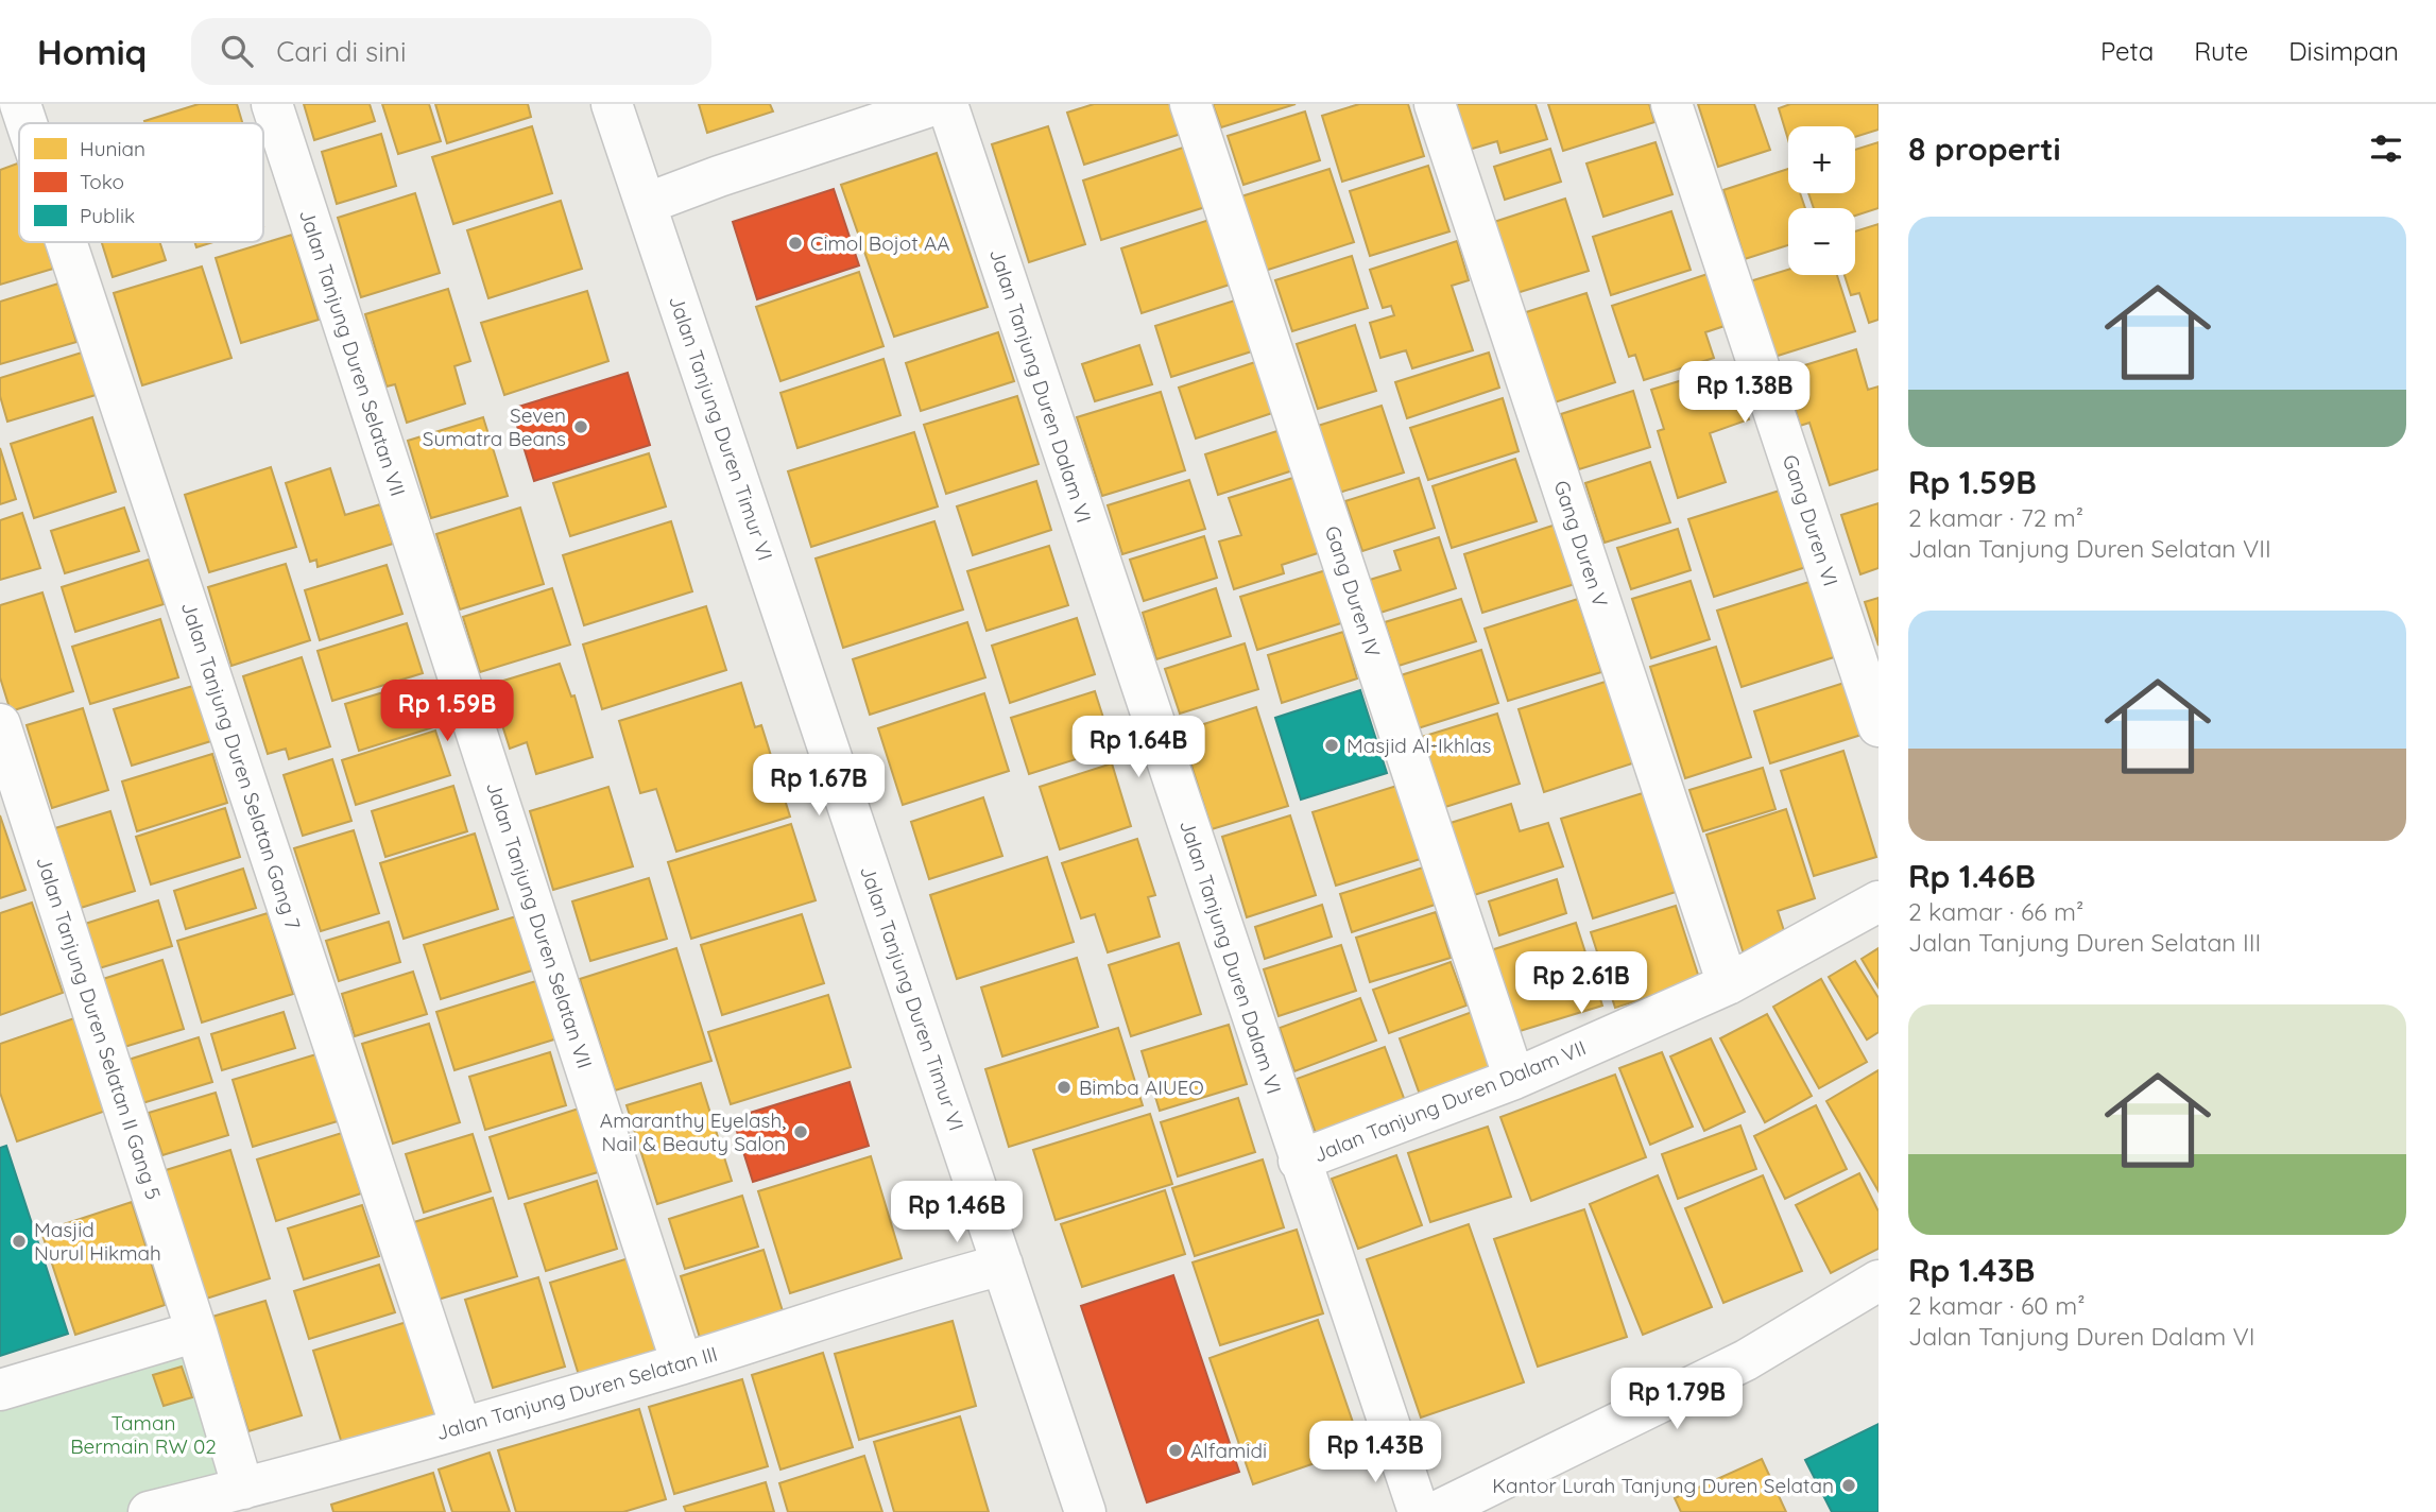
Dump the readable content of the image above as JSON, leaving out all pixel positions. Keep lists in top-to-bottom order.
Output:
{
  "streets": {
    "street": [
      "Jalan Tanjung Duren Selatan VII",
      "Jalan Tanjung Duren Dalam VI",
      "Jalan Tanjung Duren Timur VI",
      "Gang Duren VI",
      "Gang Duren V",
      "Gang Duren IV",
      "Jalan Tanjung Duren Selatan Gang 7",
      "Jalan Tanjung Duren Selatan II Gang 5",
      "Jalan Tanjung Duren Dalam VII",
      "Jalan Tanjung Duren Selatan III"
    ]
  },
  "crossings": [
    ["Jalan Tanjung Duren Selatan VII", "Jalan Tanjung Duren Selatan III"],
    ["Jalan Tanjung Duren Dalam VI", "Jalan Tanjung Duren Dalam VII"],
    ["Jalan Tanjung Duren Timur VI", "Jalan Tanjung Duren Selatan III"],
    ["Gang Duren V", "Jalan Tanjung Duren Dalam VII"],
    ["Gang Duren IV", "Jalan Tanjung Duren Dalam VII"],
    ["Jalan Tanjung Duren Selatan Gang 7", "Jalan Tanjung Duren Selatan III"],
    ["Jalan Tanjung Duren Selatan II Gang 5", "Jalan Tanjung Duren Selatan III"]
  ],
  "parks": ["Taman Bermain RW 02"],
  "places": [
    "Cimol Bojot AA",
    "Seven Sumatra Beans",
    "Masjid Al-Ikhlas",
    "Bimba AIUEO",
    "Amaranthy Eyelash, Nail & Beauty Salon",
    "Masjid Nurul Hikmah",
    "Alfamidi",
    "Kantor Lurah Tanjung Duren Selatan"
  ],
  "legend": ["Hunian", "Toko", "Publik"],
  "page": {
    "header": "Homiq",
    "search": "Cari di sini",
    "nav": ["Peta", "Rute", "Disimpan"],
    "heading": "8 properti",
    "map_buttons": ["+", "−"],
    "list": [
      {
        "name": "Rp 1.59B",
        "note": "2 kamar · 72 m² · Jalan Tanjung Duren Selatan VII"
      },
      {
        "name": "Rp 1.46B",
        "note": "2 kamar · 66 m² · Jalan Tanjung Duren Selatan III"
      },
      {
        "name": "Rp 1.43B",
        "note": "2 kamar · 60 m² · Jalan Tanjung Duren Dalam VI"
      }
    ],
    "price": [
      "Rp 1.38B",
      "Rp 1.59B",
      "Rp 1.64B",
      "Rp 1.67B",
      "Rp 2.61B",
      "Rp 1.46B",
      "Rp 1.79B",
      "Rp 1.43B"
    ]
  }
}
